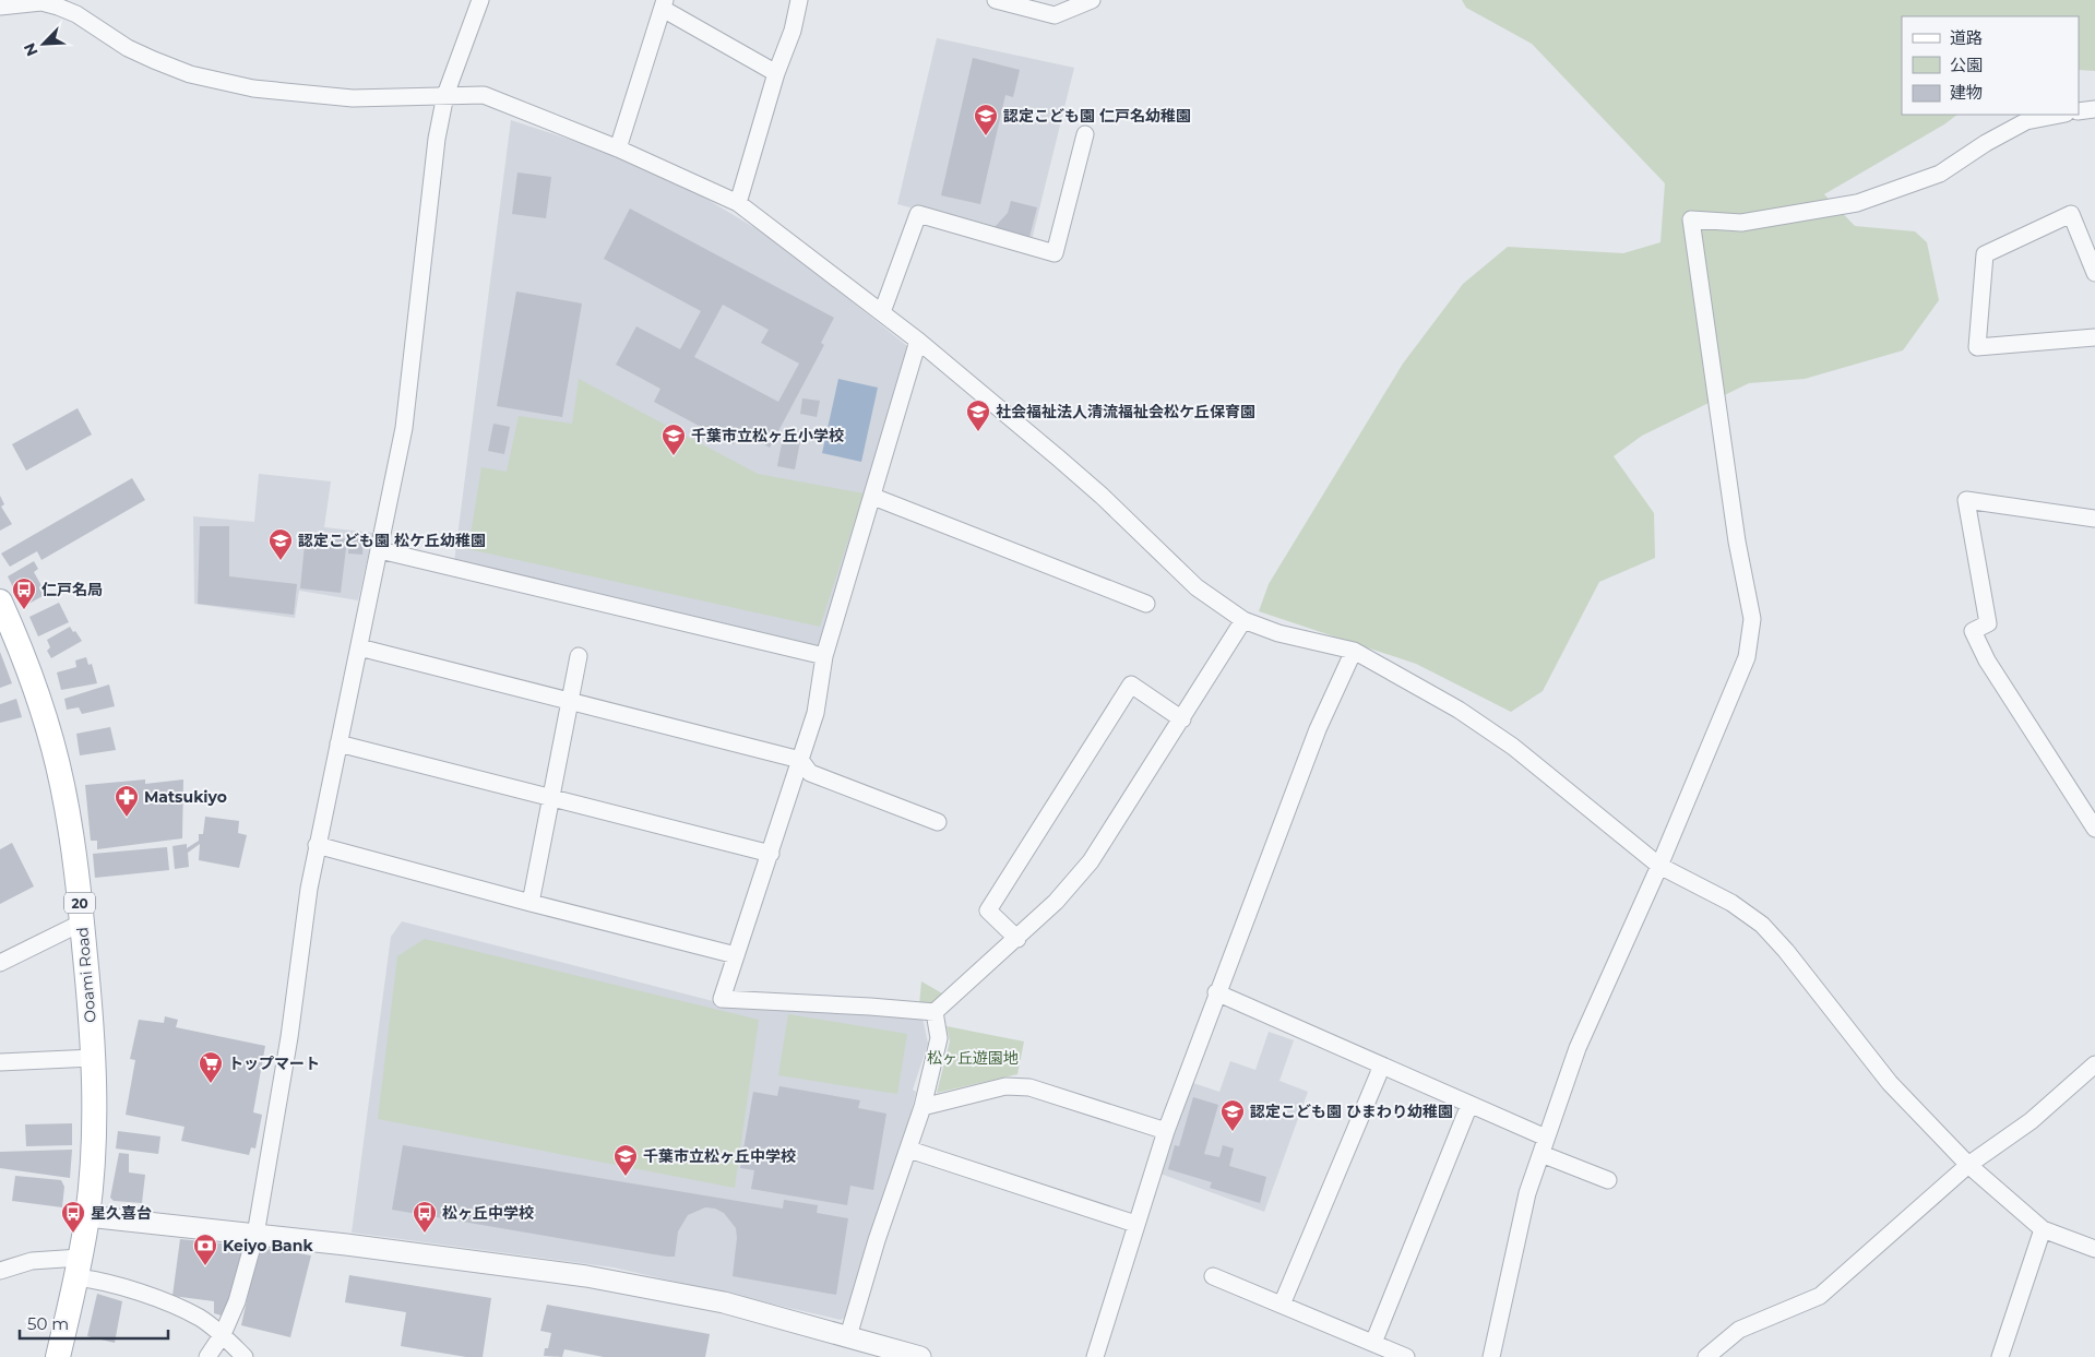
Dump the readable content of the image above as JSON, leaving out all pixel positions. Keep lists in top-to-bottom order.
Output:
{
  "streets": {
    "main road": ["20", "Ooami Road"]
  },
  "parks": ["松ヶ丘遊園地"],
  "places": {
    "school or university": [
      "認定こども園 仁戸名幼稚園",
      "社会福祉法人清流福祉会松ケ丘保育園",
      "千葉市立松ヶ丘小学校",
      "認定こども園 松ケ丘幼稚園",
      "認定こども園 ひまわり幼稚園",
      "千葉市立松ヶ丘中学校"
    ],
    "bus stop": ["仁戸名局", "星久喜台", "松ヶ丘中学校"],
    "pharmacy": ["Matsukiyo"],
    "supermarket": ["トップマート"],
    "bank": ["Keiyo Bank"]
  },
  "legend": ["道路", "公園", "建物"],
  "scale_bar": "50 m",
  "north": "bottom left"
}
